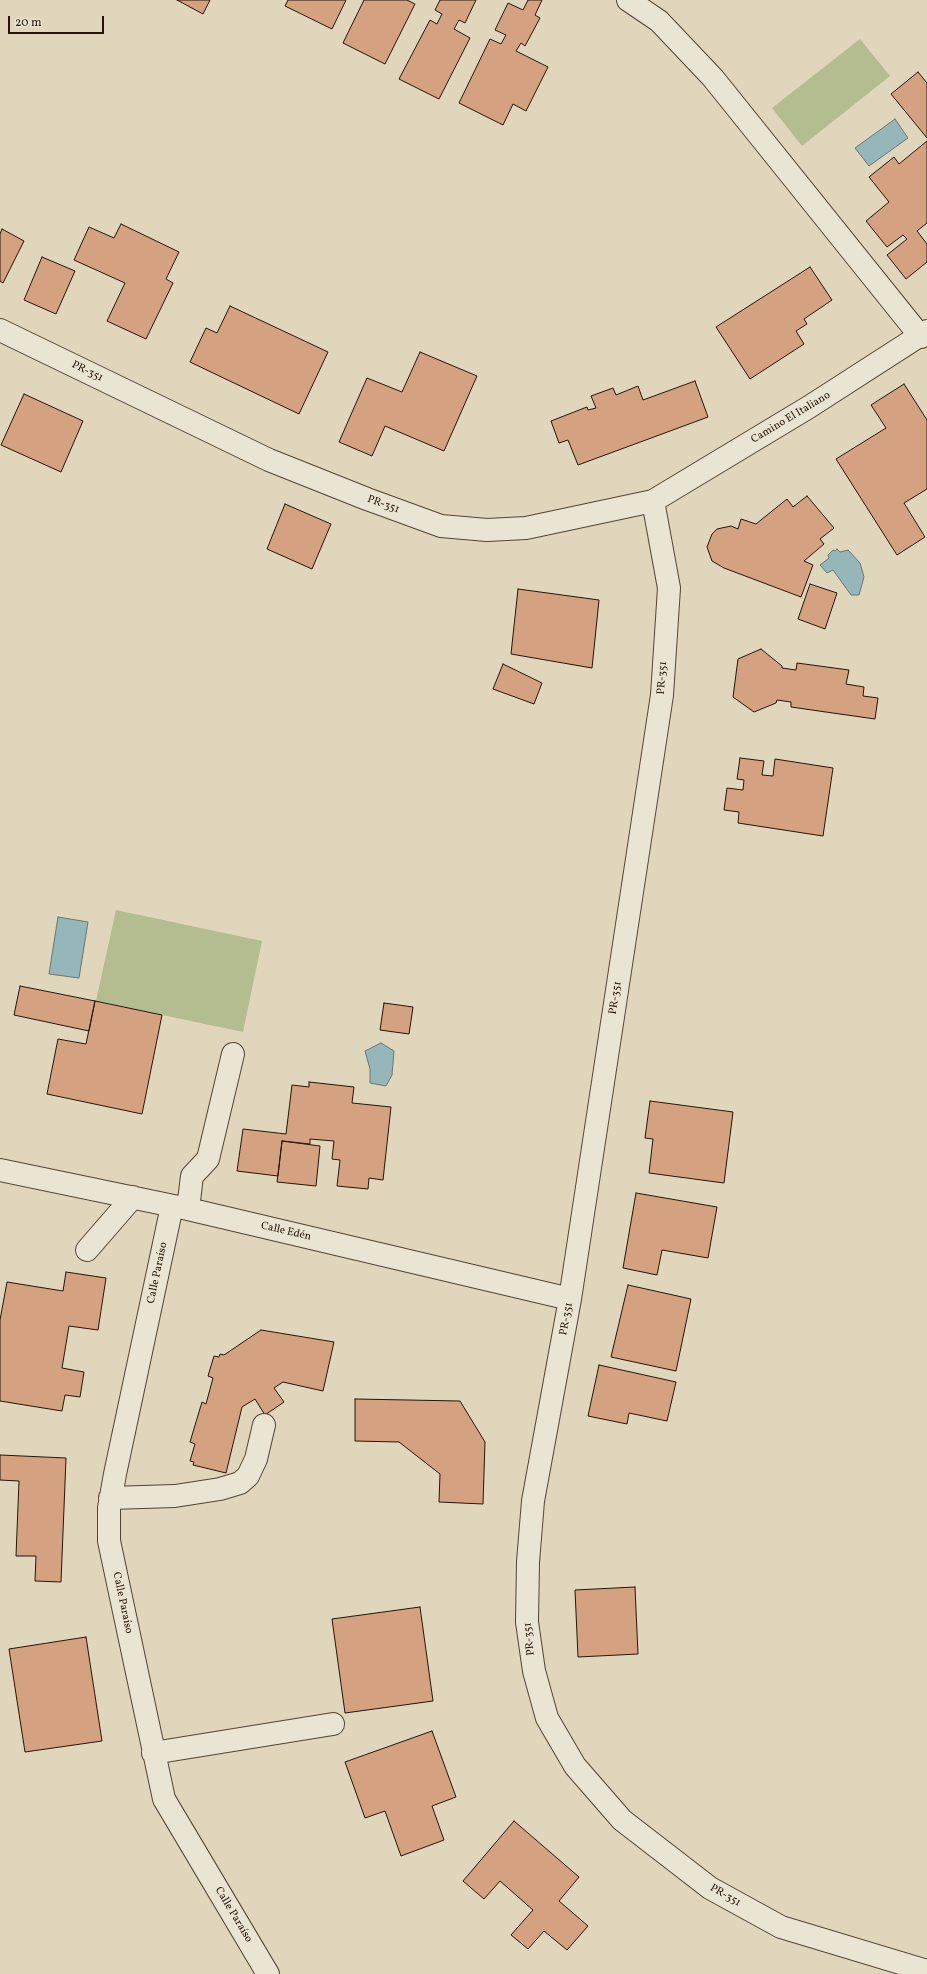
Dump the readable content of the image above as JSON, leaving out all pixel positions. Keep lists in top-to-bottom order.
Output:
{
  "streets": {
    "street": [
      "PR-351",
      "Camino El Italiano",
      "Calle Edén",
      "Calle Paraíso"
    ]
  },
  "crossings": [
    ["PR-351", "Camino El Italiano"],
    ["PR-351", "Calle Edén"],
    ["Calle Edén", "Calle Paraíso"]
  ],
  "scale_bar": "20 m"
}
